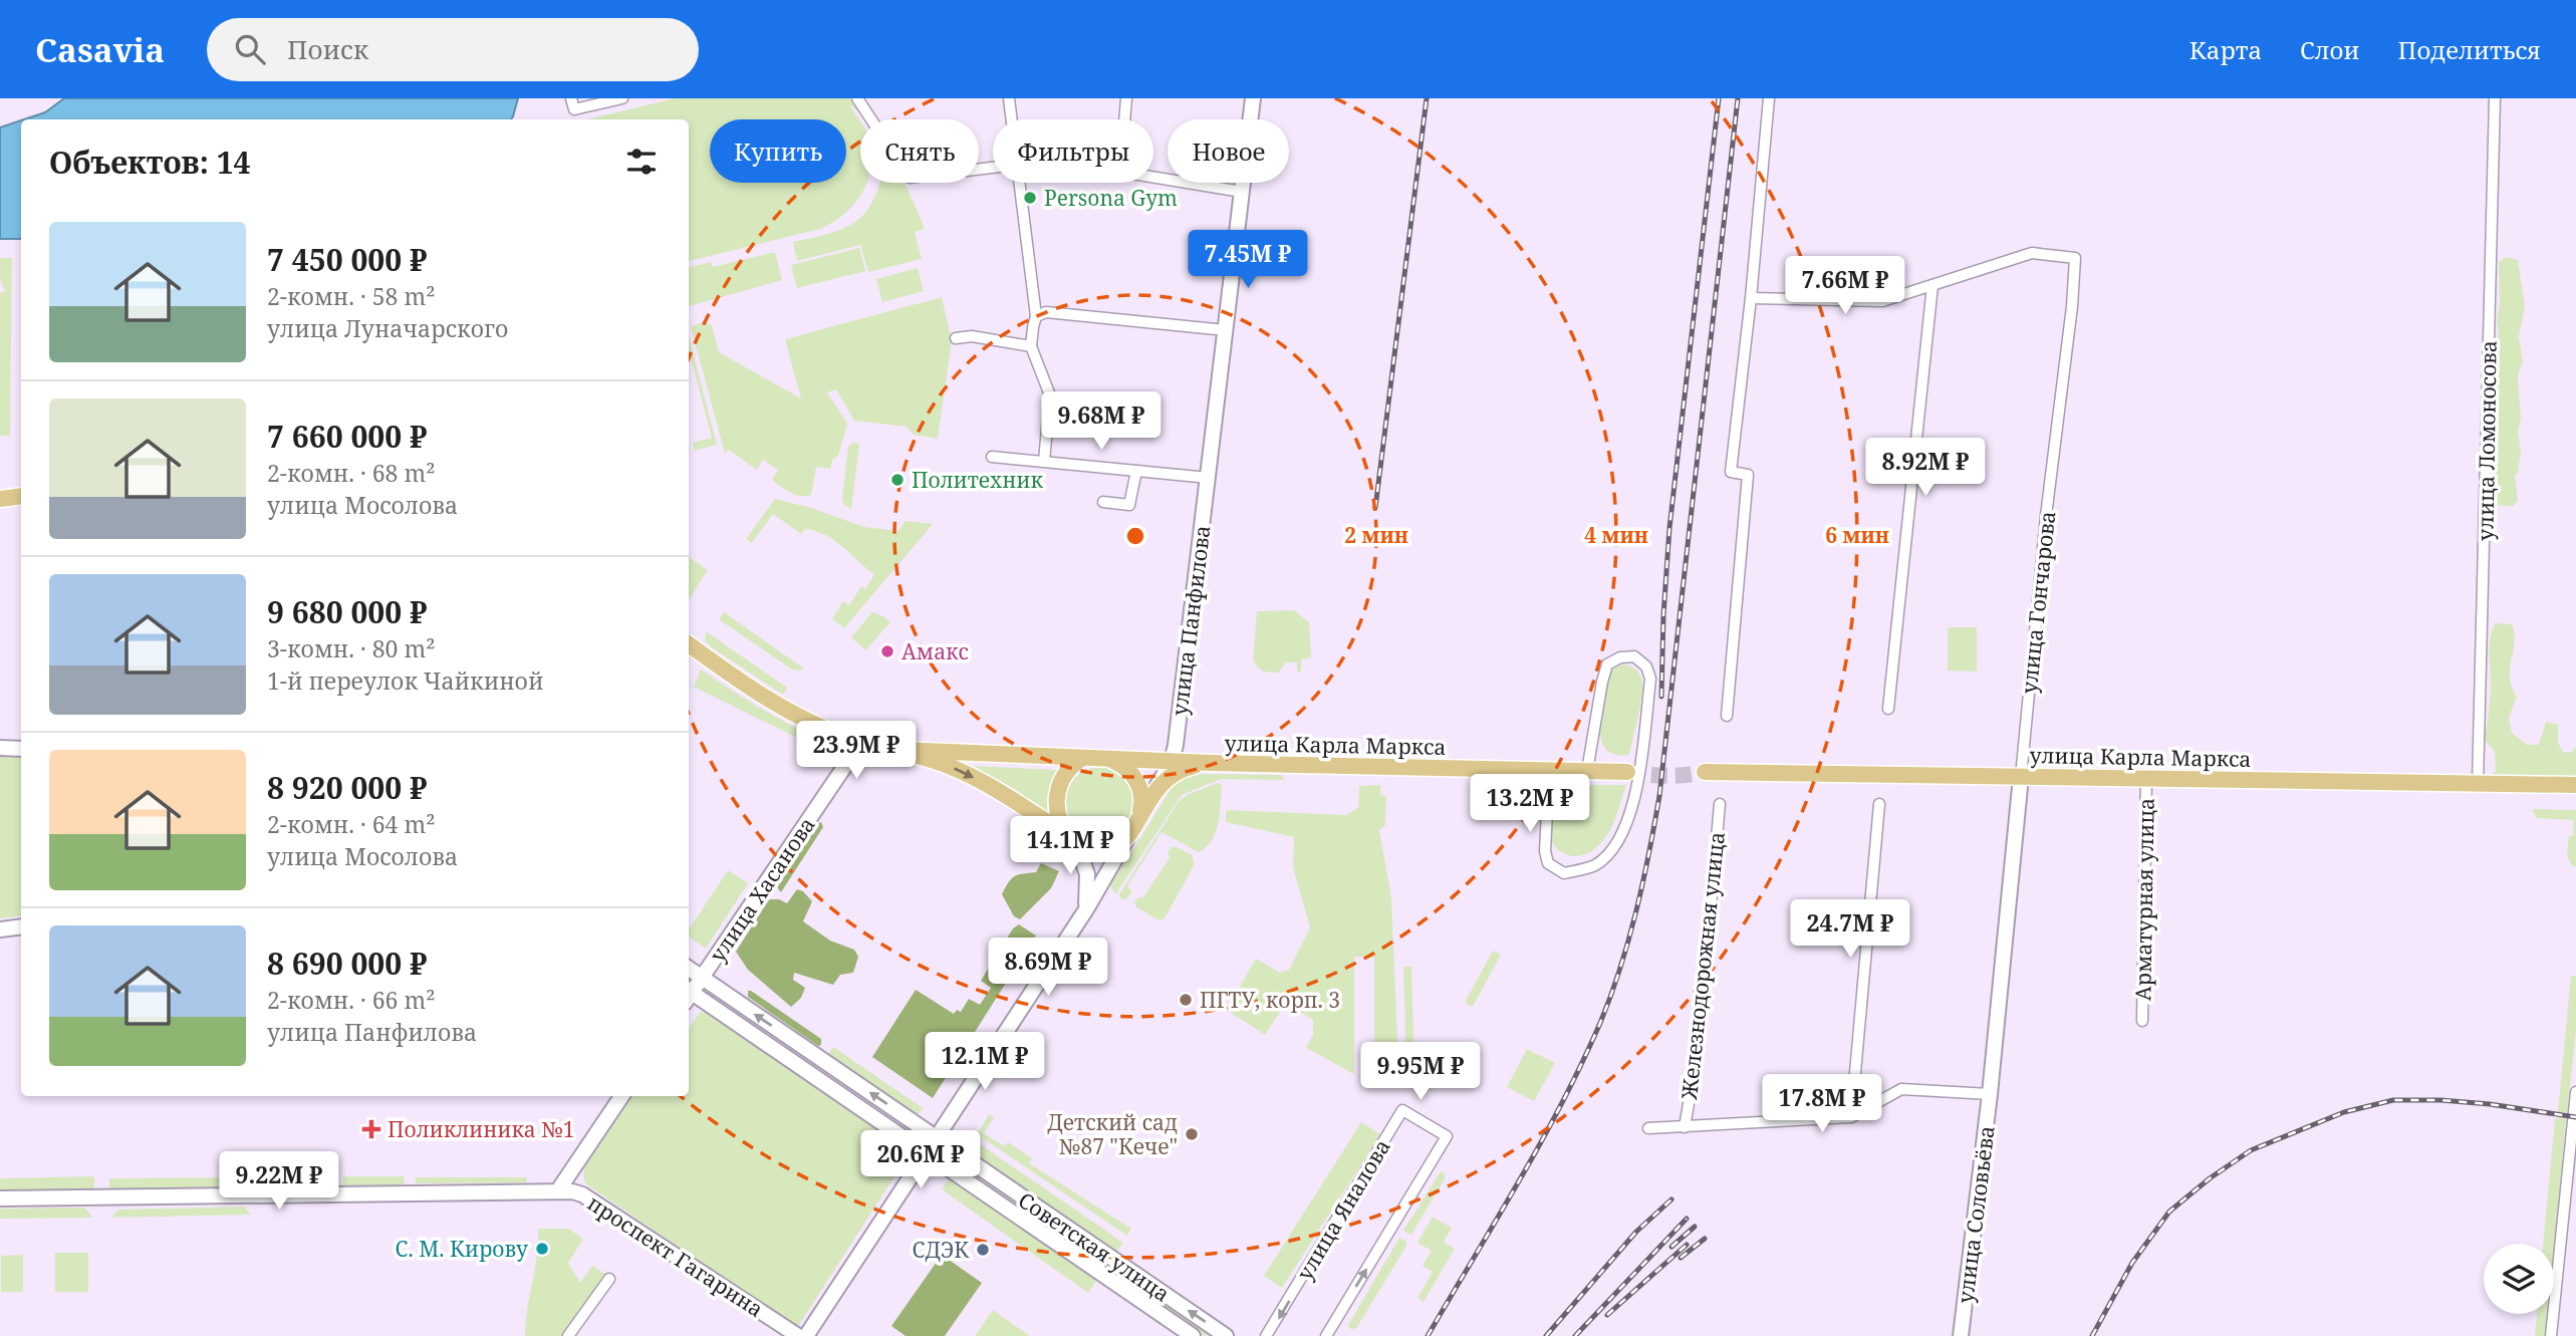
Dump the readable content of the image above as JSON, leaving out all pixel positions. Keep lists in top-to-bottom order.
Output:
{
  "streets": {
    "main road": ["улица Карла Маркса"],
    "street": [
      "улица Ломоносова",
      "улица Гончарова",
      "улица Панфилова",
      "улица Хасанова",
      "Арматурная улица",
      "Железнодорожная улица",
      "улица Яналова",
      "улица Соловьёва",
      "Советская улица",
      "проспект Гагарина"
    ]
  },
  "crossings": [
    ["улица Ломоносова", "улица Карла Маркса"],
    ["улица Гончарова", "улица Карла Маркса"],
    ["улица Гончарова", "улица Соловьёва"],
    ["улица Панфилова", "улица Карла Маркса"],
    ["улица Карла Маркса", "Арматурная улица"],
    ["улица Хасанова", "Советская улица"]
  ],
  "places": {
    "other": [
      "Persona Gym",
      "Политехник",
      "Амакс",
      "ПГТУ, корп. 3",
      "Детский сад №87 \"Кече\"",
      "С. М. Кирову",
      "СДЭК"
    ],
    "health": ["Поликлиника №1"]
  },
  "page": {
    "header": "Casavia",
    "search": "Поиск",
    "nav": ["Карта", "Слои", "Поделиться"],
    "chip": [
      "Купить",
      "Снять",
      "Фильтры",
      "Новое"
    ],
    "heading": "Объектов: 14",
    "list": [
      {
        "name": "7 450 000 ₽",
        "note": "2-комн. · 58 m² · улица Луначарского"
      },
      {
        "name": "7 660 000 ₽",
        "note": "2-комн. · 68 m² · улица Мосолова"
      },
      {
        "name": "9 680 000 ₽",
        "note": "3-комн. · 80 m² · 1-й переулок Чайкиной"
      },
      {
        "name": "8 920 000 ₽",
        "note": "2-комн. · 64 m² · улица Мосолова"
      },
      {
        "name": "8 690 000 ₽",
        "note": "2-комн. · 66 m² · улица Панфилова"
      }
    ],
    "price": [
      "7.45M ₽",
      "7.66M ₽",
      "9.68M ₽",
      "8.92M ₽",
      "23.9M ₽",
      "13.2M ₽",
      "14.1M ₽",
      "24.7M ₽",
      "8.69M ₽",
      "12.1M ₽",
      "9.95M ₽",
      "17.8M ₽",
      "20.6M ₽",
      "9.22M ₽"
    ]
  },
  "rings": ["2 мин", "4 мин", "6 мин"]
}
